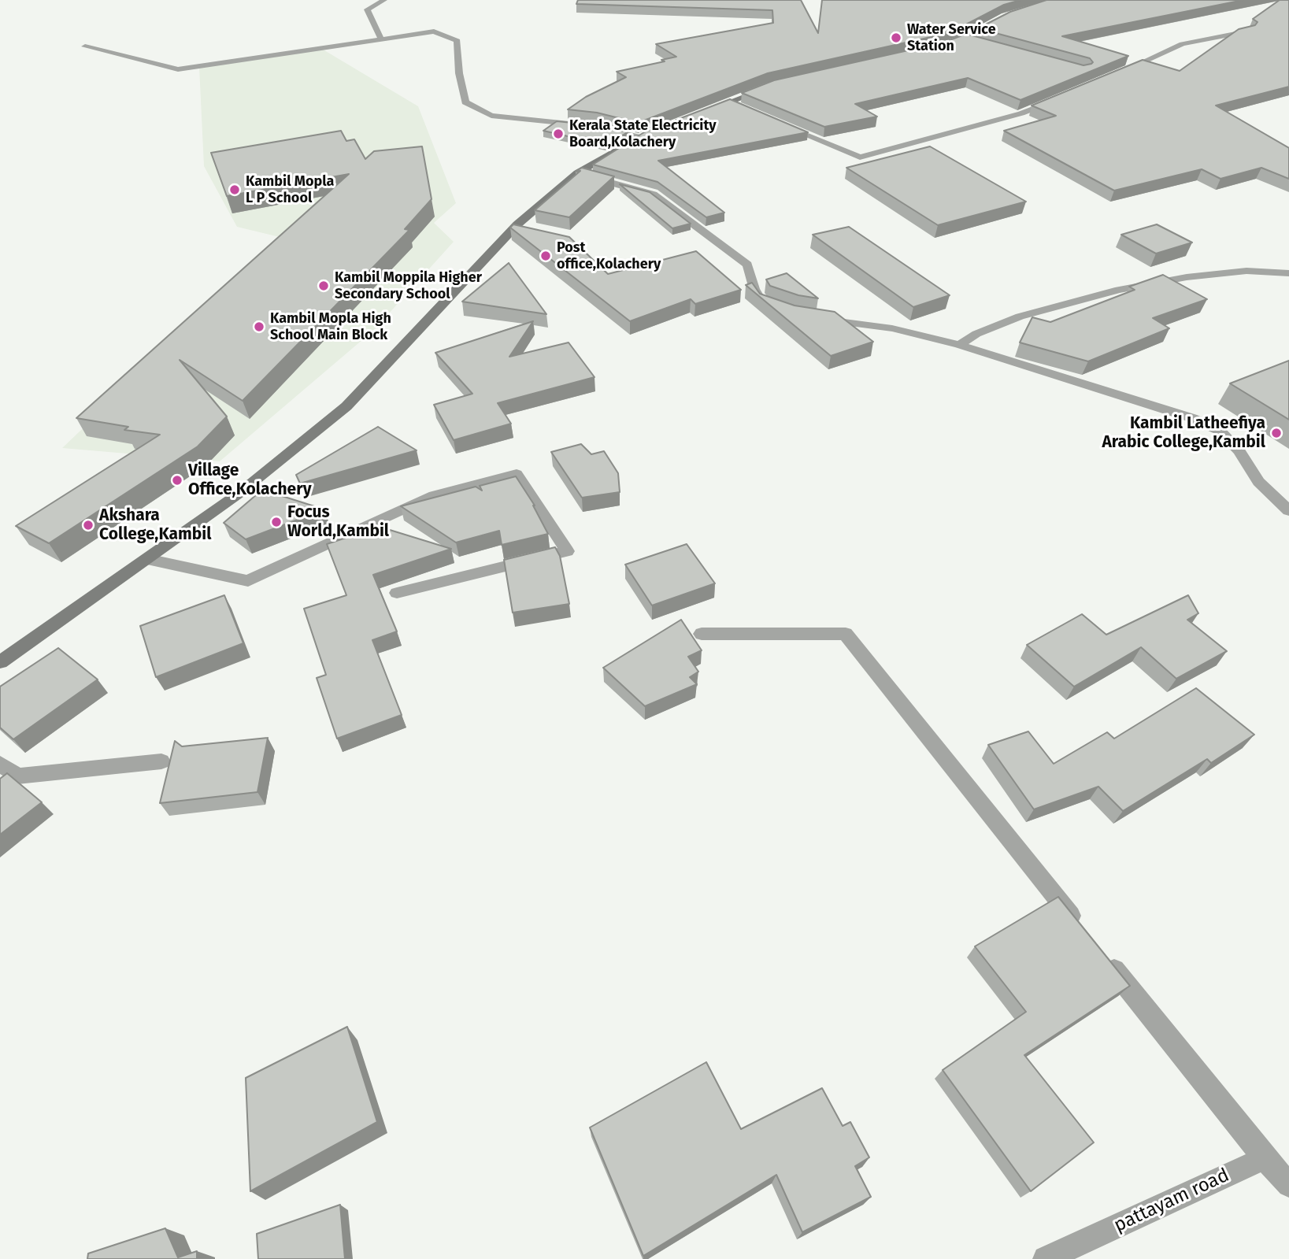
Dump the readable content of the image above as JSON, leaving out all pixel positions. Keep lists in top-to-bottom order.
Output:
{
  "streets": {
    "street": ["pattayam road"]
  },
  "places": [
    "Water Service Station",
    "Kerala State Electricity Board,Kolachery",
    "Kambil Mopla L P School",
    "Post office,Kolachery",
    "Kambil Moppila Higher Secondary School",
    "Kambil Mopla High School Main Block",
    "Kambil Latheefiya Arabic College,Kambil",
    "Village Office,Kolachery",
    "Focus World,Kambil",
    "Akshara College,Kambil"
  ]
}
